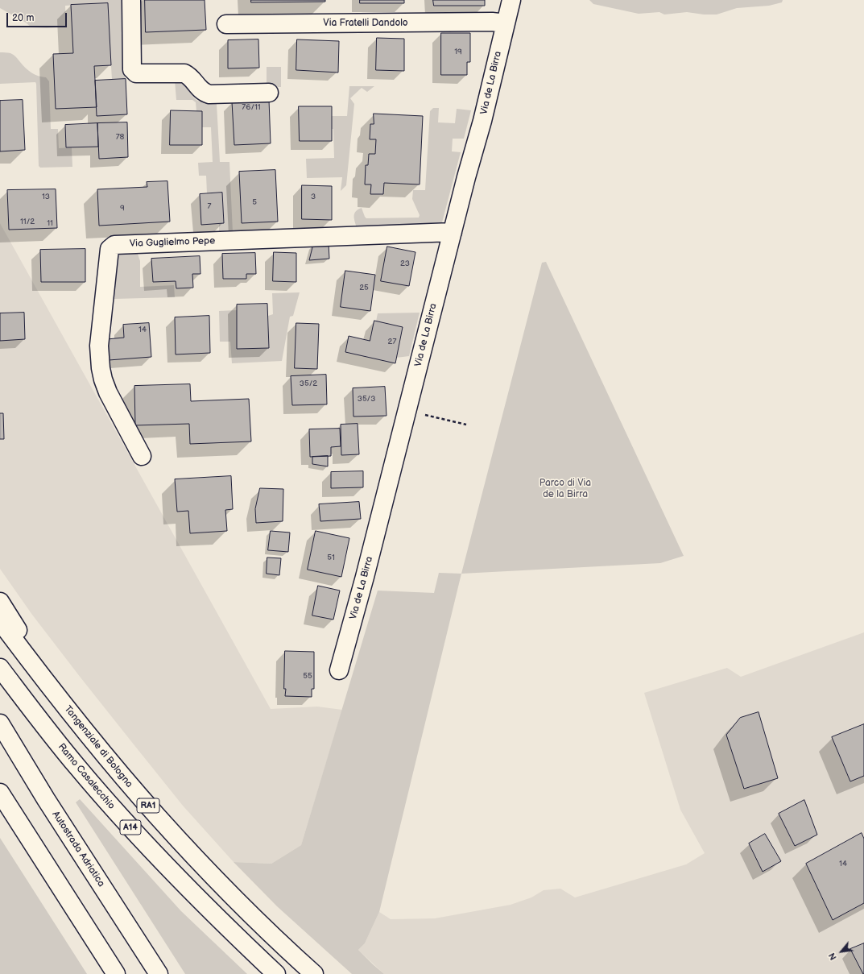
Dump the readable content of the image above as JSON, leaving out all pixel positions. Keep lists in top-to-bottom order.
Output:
{
  "streets": {
    "main road": [
      "Via Fratelli Dandolo",
      "Via de La Birra",
      "Via Guglielmo Pepe",
      "Tangenziale di Bologna",
      "Ramo Casalecchio",
      "RA1",
      "A14",
      "Autostrada Adriatica"
    ]
  },
  "crossings": [
    ["Via Fratelli Dandolo", "Via de La Birra"],
    ["Via de La Birra", "Via Guglielmo Pepe"]
  ],
  "parks": ["Parco di Via de la Birra"],
  "house_numbers": [
    "19",
    "76/11",
    "78",
    "13",
    "3",
    "5",
    "7",
    "9",
    "11/2",
    "11",
    "23",
    "25",
    "14",
    "27",
    "35/2",
    "35/3",
    "51",
    "55",
    "14"
  ],
  "scale_bar": "20 m",
  "north": "bottom left"
}
